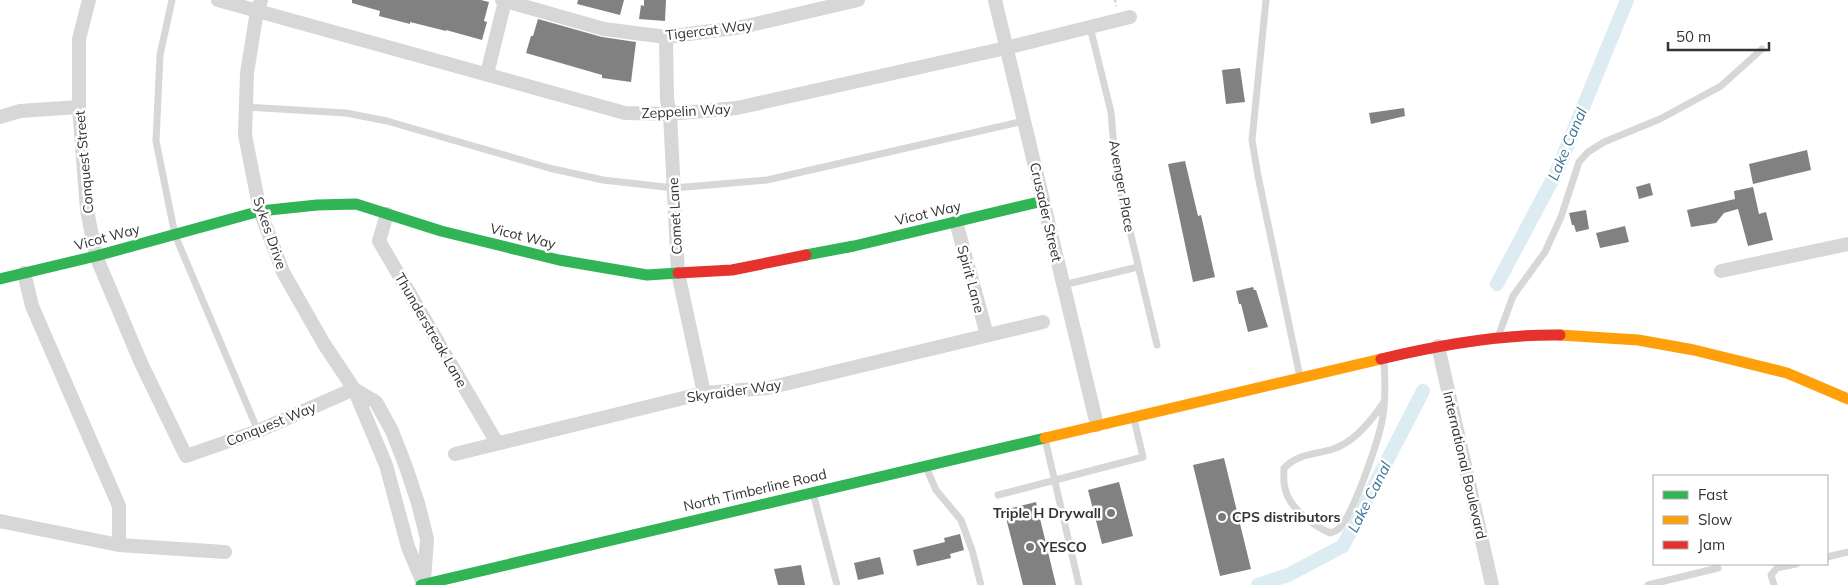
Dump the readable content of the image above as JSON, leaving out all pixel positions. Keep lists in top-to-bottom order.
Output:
{
  "streets": {
    "main road": ["Vicot Way", "North Timberline Road"],
    "street": [
      "Tigercat Way",
      "Zeppelin Way",
      "Conquest Street",
      "Crusader Street",
      "Comet Lane",
      "Sykes Drive",
      "Spirit Lane",
      "Thunderstreak Lane",
      "Skyraider Way",
      "Conquest Way",
      "International Boulevard"
    ],
    "lane": ["Avenger Place"]
  },
  "crossings": [
    ["Tigercat Way", "Comet Lane"],
    ["Zeppelin Way", "Avenger Place"],
    ["Zeppelin Way", "Crusader Street"],
    ["Zeppelin Way", "Comet Lane"],
    ["Zeppelin Way", "Sykes Drive"],
    ["Conquest Street", "Vicot Way"],
    ["Conquest Street", "Conquest Way"],
    ["Crusader Street", "Vicot Way"],
    ["Crusader Street", "North Timberline Road"],
    ["Vicot Way", "Comet Lane"],
    ["Vicot Way", "Sykes Drive"],
    ["Vicot Way", "Spirit Lane"],
    ["Vicot Way", "Thunderstreak Lane"],
    ["Comet Lane", "Skyraider Way"],
    ["Sykes Drive", "Conquest Way"],
    ["Spirit Lane", "Skyraider Way"],
    ["Thunderstreak Lane", "Skyraider Way"],
    ["International Boulevard", "North Timberline Road"]
  ],
  "water": ["Lake Canal"],
  "places": ["Triple H Drywall", "CPS distributors", "YESCO"],
  "legend": ["Fast", "Slow", "Jam"],
  "scale_bar": "50 m"
}
